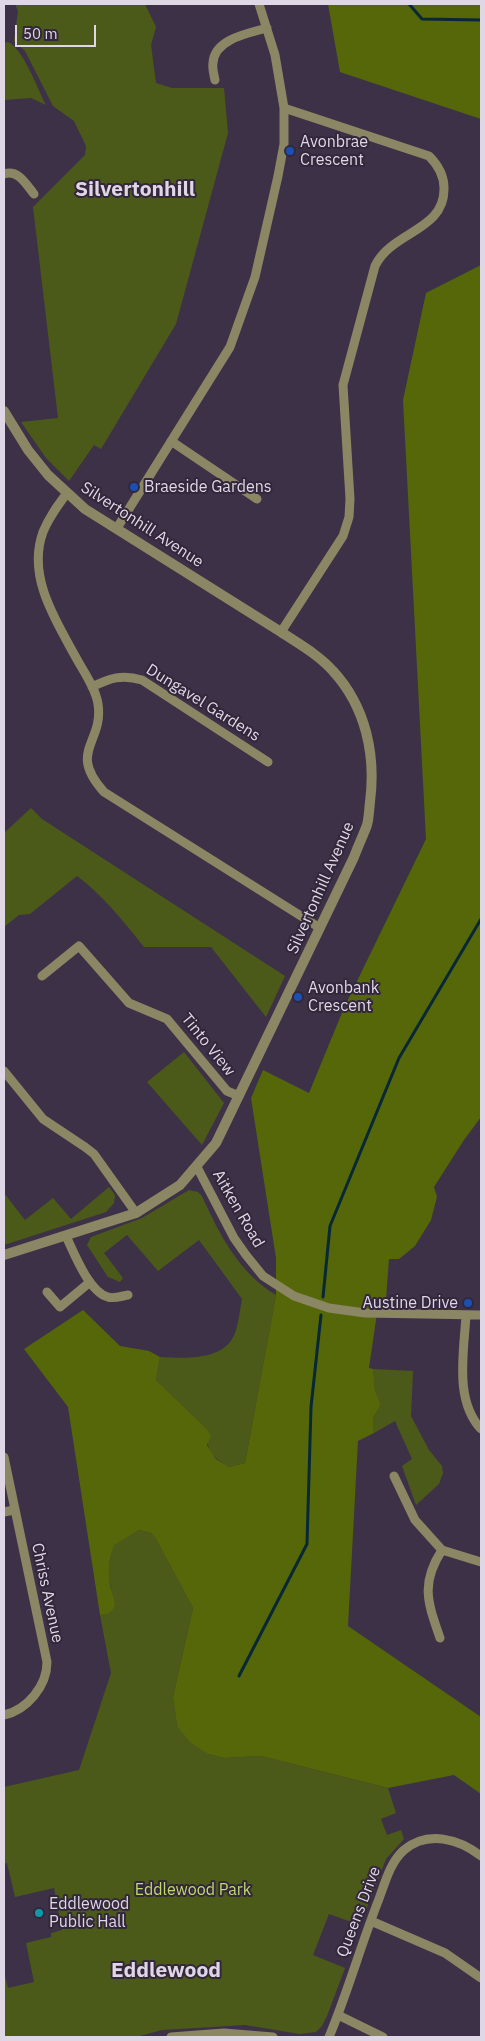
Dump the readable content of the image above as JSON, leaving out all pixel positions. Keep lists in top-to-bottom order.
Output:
{
  "streets": {
    "street": [
      "Silvertonhill Avenue",
      "Dungavel Gardens",
      "Tinto View",
      "Aitken Road",
      "Chriss Avenue",
      "Queens Drive"
    ]
  },
  "crossings": [
    ["Silvertonhill Avenue", "Tinto View"],
    ["Silvertonhill Avenue", "Aitken Road"]
  ],
  "districts": ["Silvertonhill", "Eddlewood"],
  "parks": ["Eddlewood Park"],
  "places": [
    "Avonbrae Crescent",
    "Braeside Gardens",
    "Avonbank Crescent",
    "Austine Drive",
    "Eddlewood Public Hall"
  ],
  "scale_bar": "50 m"
}
